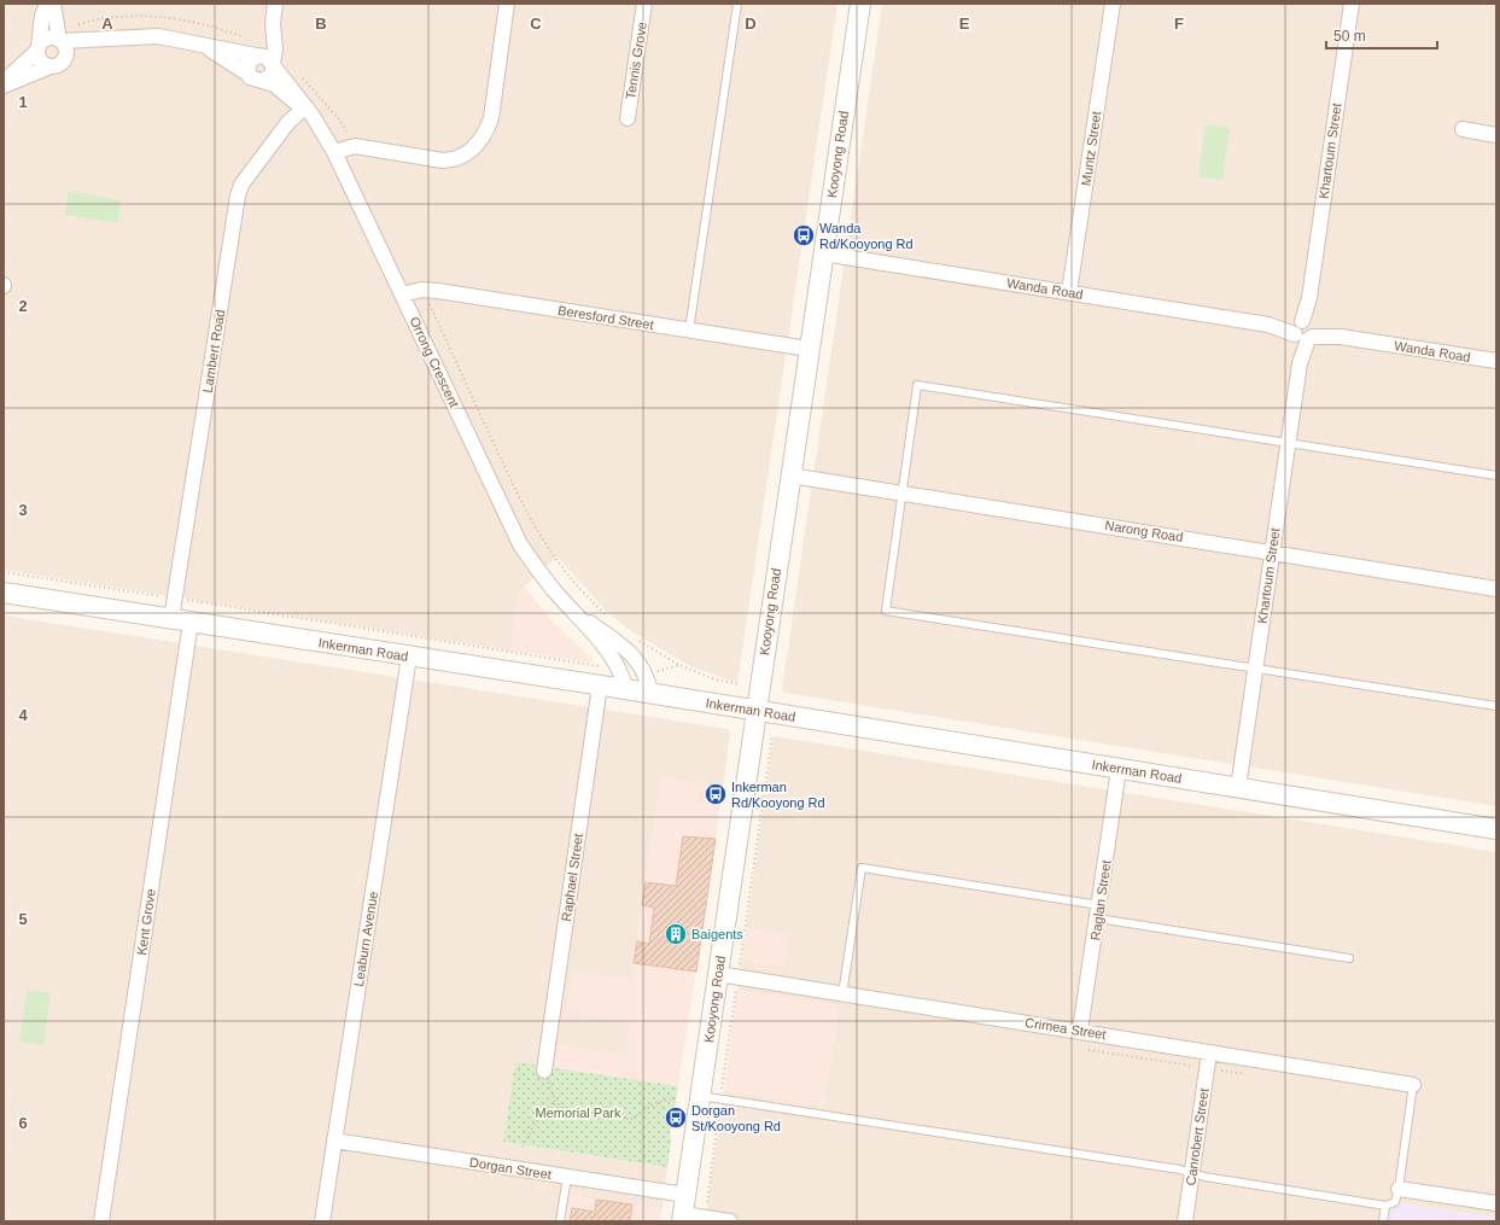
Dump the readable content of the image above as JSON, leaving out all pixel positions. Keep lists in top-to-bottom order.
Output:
{
  "streets": {
    "street": [
      "Tennis Grove",
      "Muntz Street",
      "Khartoum Street",
      "Kooyong Road",
      "Wanda Road",
      "Beresford Street",
      "Lambert Road",
      "Orrong Crescent",
      "Narong Road",
      "Inkerman Road",
      "Raphael Street",
      "Raglan Street",
      "Kent Grove",
      "Leaburn Avenue",
      "Crimea Street",
      "Canrobert Street",
      "Dorgan Street"
    ]
  },
  "crossings": [
    ["Muntz Street", "Wanda Road"],
    ["Khartoum Street", "Wanda Road"],
    ["Khartoum Street", "Narong Road"],
    ["Khartoum Street", "Inkerman Road"],
    ["Kooyong Road", "Wanda Road"],
    ["Kooyong Road", "Beresford Street"],
    ["Kooyong Road", "Narong Road"],
    ["Kooyong Road", "Inkerman Road"],
    ["Kooyong Road", "Crimea Street"],
    ["Kooyong Road", "Dorgan Street"],
    ["Beresford Street", "Orrong Crescent"],
    ["Lambert Road", "Orrong Crescent"],
    ["Lambert Road", "Inkerman Road"],
    ["Lambert Road", "Kent Grove"],
    ["Orrong Crescent", "Inkerman Road"],
    ["Inkerman Road", "Raphael Street"],
    ["Inkerman Road", "Raglan Street"],
    ["Inkerman Road", "Kent Grove"],
    ["Inkerman Road", "Leaburn Avenue"],
    ["Raglan Street", "Crimea Street"],
    ["Leaburn Avenue", "Dorgan Street"],
    ["Crimea Street", "Canrobert Street"]
  ],
  "parks": ["Memorial Park"],
  "places": {
    "bus stop": ["Wanda Rd/Kooyong Rd", "Inkerman Rd/Kooyong Rd", "Dorgan St/Kooyong Rd"],
    "building": ["Baigents"]
  },
  "scale_bar": "50 m",
  "grid": {
    "columns": [
      "A",
      "B",
      "C",
      "D",
      "E",
      "F"
    ],
    "rows": [
      "1",
      "2",
      "3",
      "4",
      "5",
      "6"
    ]
  }
}
